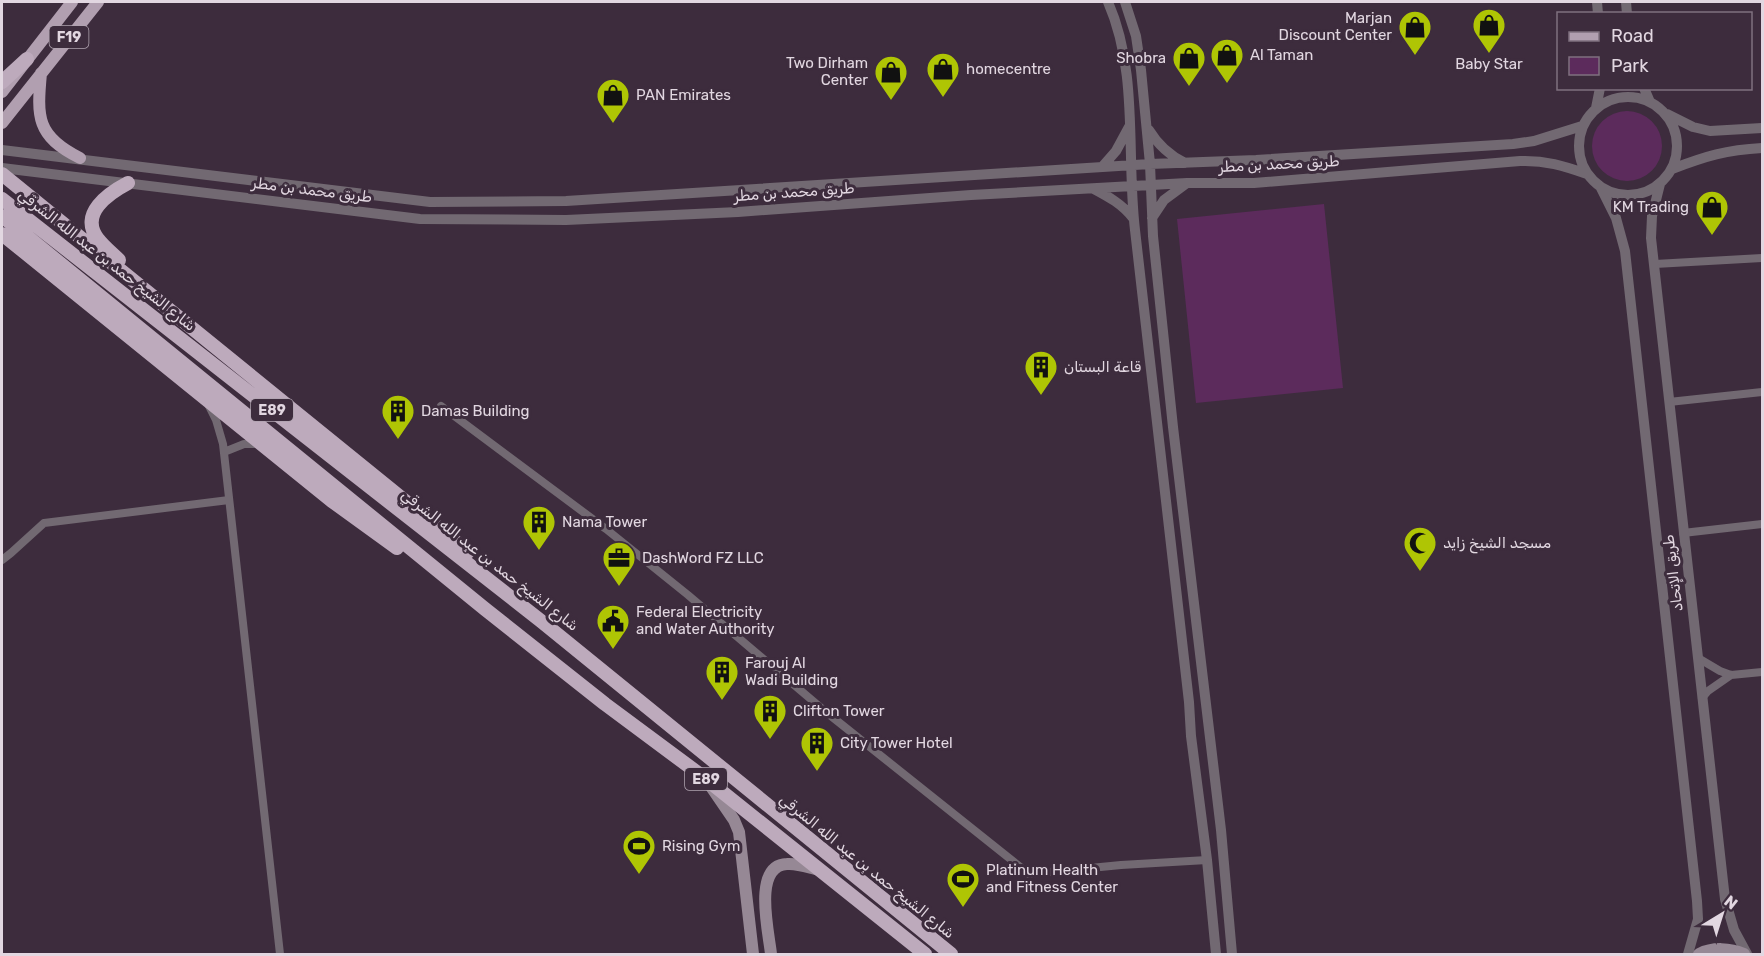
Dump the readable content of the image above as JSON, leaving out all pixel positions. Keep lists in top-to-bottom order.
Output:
{
  "streets": {
    "highway": ["شارع الشيخ حمد بن عبد الله الشرقي", "E89"],
    "main road": ["F19"],
    "street": ["طريق محمد بن مطر", "طريق اﻹتحاد"]
  },
  "crossings": [
    ["طريق محمد بن مطر", "طريق اﻹتحاد"]
  ],
  "places": {
    "shop": [
      "Baby Star",
      "Marjan Discount Center",
      "Al Taman",
      "Shobra",
      "homecentre",
      "Two Dirham Center",
      "PAN Emirates",
      "KM Trading"
    ],
    "building": [
      "قاعة البستان",
      "Damas Building",
      "Nama Tower",
      "Farouj Al Wadi Building",
      "Clifton Tower",
      "City Tower Hotel"
    ],
    "mosque": ["مسجد الشيخ زايد"],
    "office": ["DashWord FZ LLC"],
    "public building": ["Federal Electricity and Water Authority"],
    "sports": ["Rising Gym", "Platinum Health and Fitness Center"]
  },
  "legend": ["Road", "Park"],
  "north": "top right"
}
